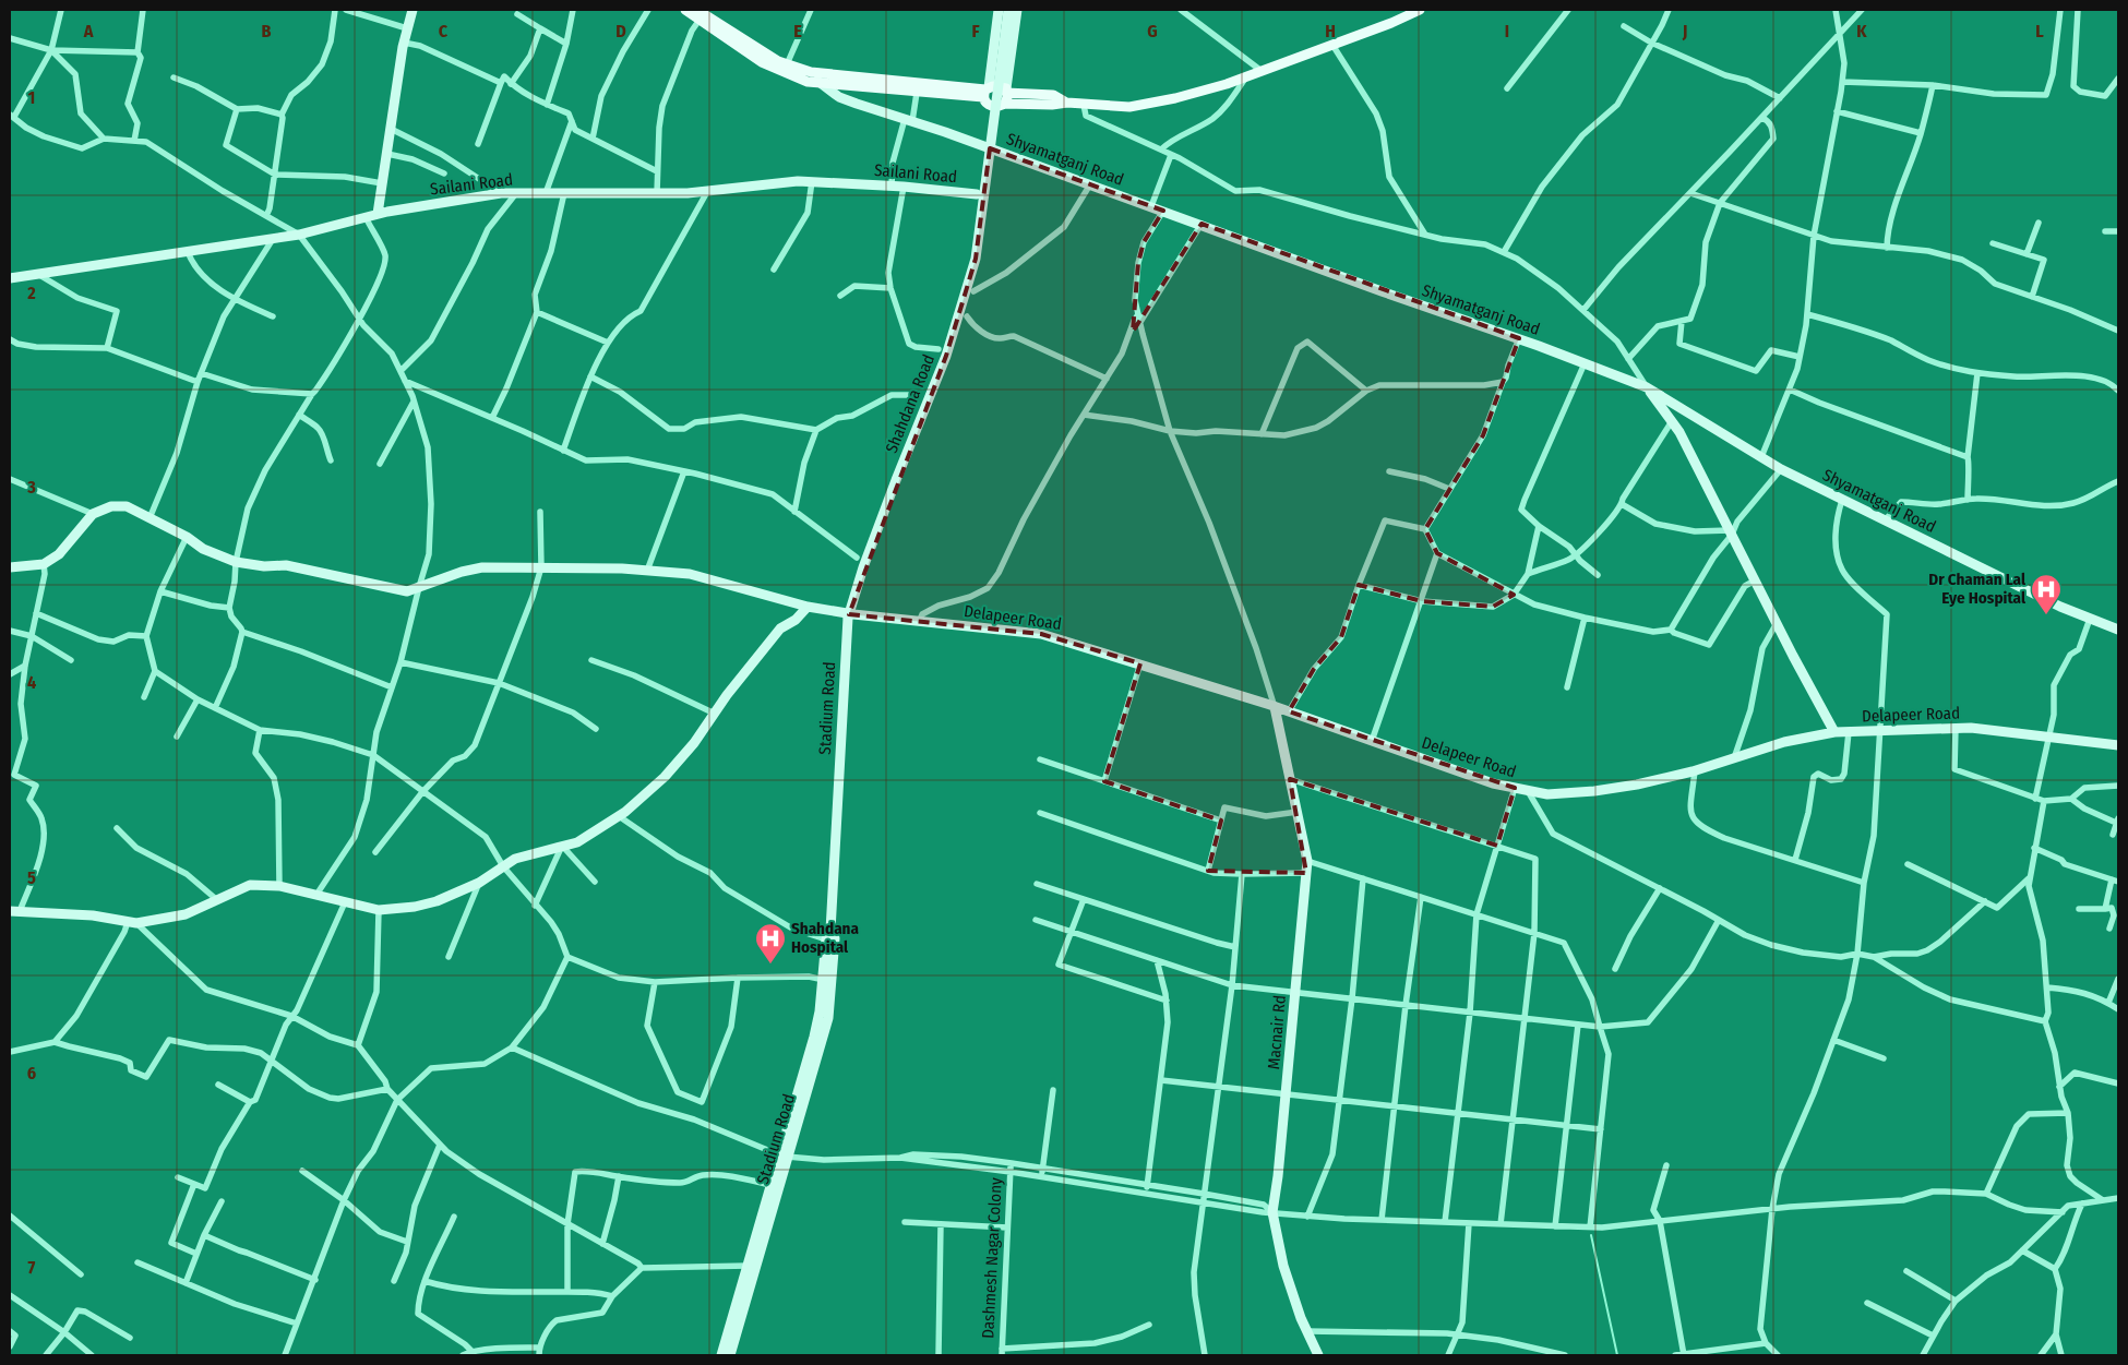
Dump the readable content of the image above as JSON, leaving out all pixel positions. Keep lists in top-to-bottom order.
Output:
{
  "streets": {
    "street": [
      "Shyamatganj Road",
      "Sailani Road",
      "Shahdana Road",
      "Delapeer Road",
      "Stadium Road",
      "Macnair Rd",
      "Dashmesh Nagar Colony"
    ]
  },
  "crossings": [
    ["Sailani Road", "Shahdana Road"],
    ["Shahdana Road", "Delapeer Road"],
    ["Shahdana Road", "Stadium Road"],
    ["Delapeer Road", "Stadium Road"],
    ["Delapeer Road", "Macnair Rd"]
  ],
  "places": {
    "hospital": ["Dr Chaman Lal Eye Hospital", "Shahdana Hospital"]
  },
  "grid": {
    "columns": [
      "A",
      "B",
      "C",
      "D",
      "E",
      "F",
      "G",
      "H",
      "I",
      "J",
      "K",
      "L"
    ],
    "rows": [
      "1",
      "2",
      "3",
      "4",
      "5",
      "6",
      "7"
    ]
  }
}
